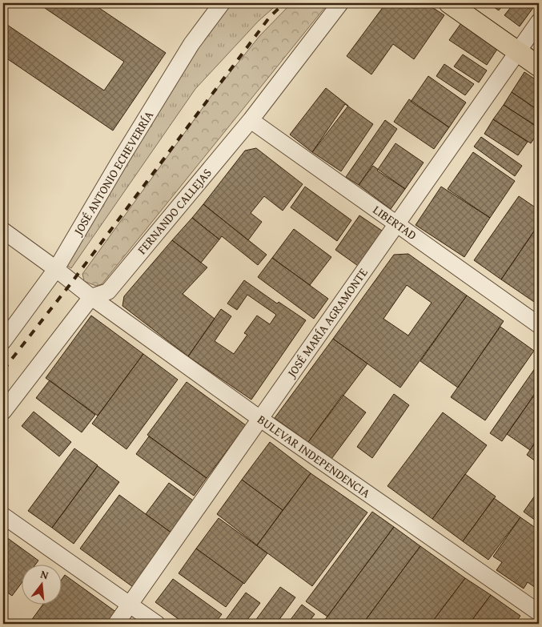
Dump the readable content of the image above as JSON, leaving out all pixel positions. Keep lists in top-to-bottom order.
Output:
{
  "streets": {
    "street": [
      "JOSÉ ANTONIO ECHEVERRÍA",
      "FERNANDO CALLEJAS",
      "LIBERTAD",
      "JOSÉ MARÍA AGRAMONTE",
      "BULEVAR INDEPENDENCIA"
    ]
  },
  "crossings": [
    ["JOSÉ ANTONIO ECHEVERRÍA", "BULEVAR INDEPENDENCIA"],
    ["FERNANDO CALLEJAS", "LIBERTAD"],
    ["FERNANDO CALLEJAS", "BULEVAR INDEPENDENCIA"],
    ["LIBERTAD", "JOSÉ MARÍA AGRAMONTE"],
    ["JOSÉ MARÍA AGRAMONTE", "BULEVAR INDEPENDENCIA"]
  ],
  "north": "top"
}
